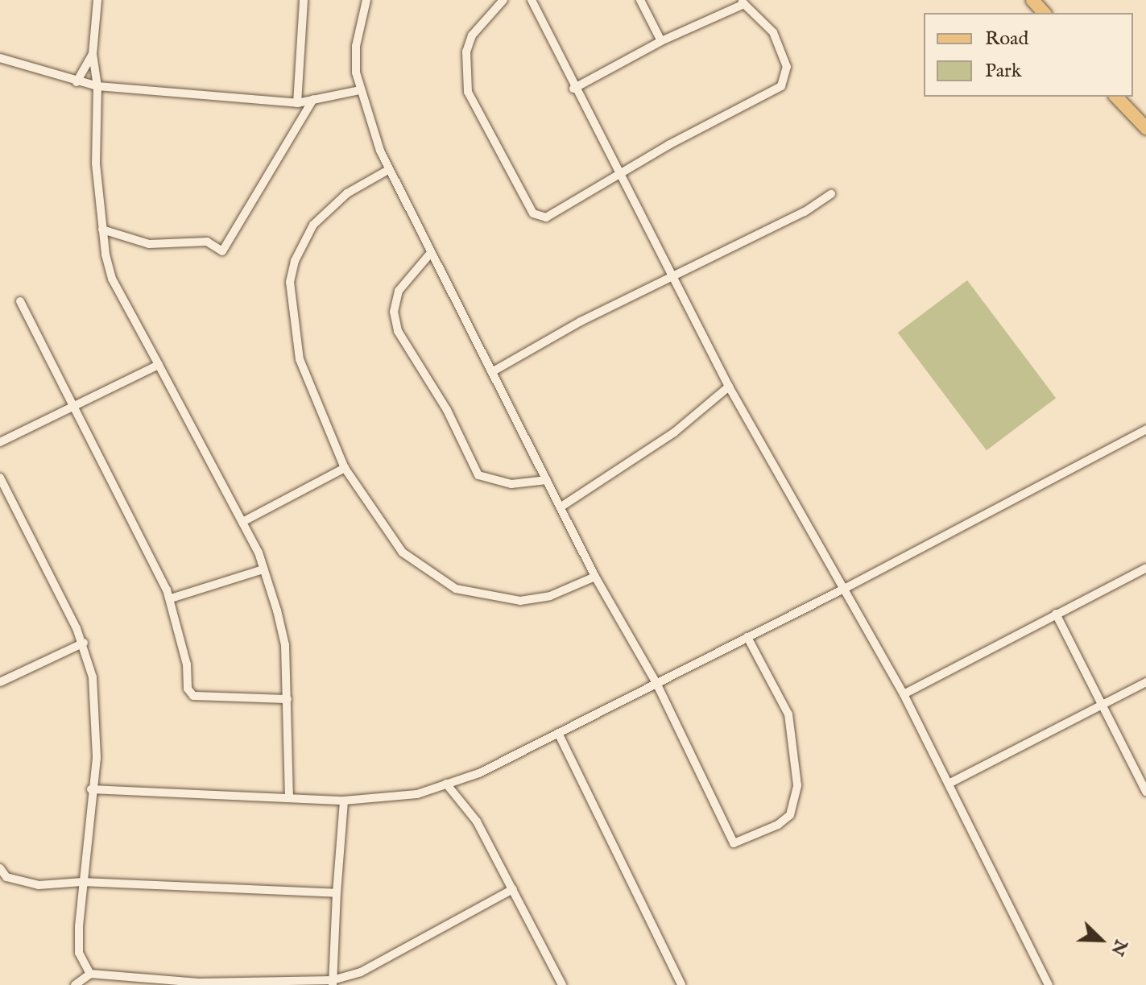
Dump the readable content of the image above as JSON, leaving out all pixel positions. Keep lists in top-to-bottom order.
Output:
{
  "legend": ["Road", "Park"],
  "north": "bottom right"
}
